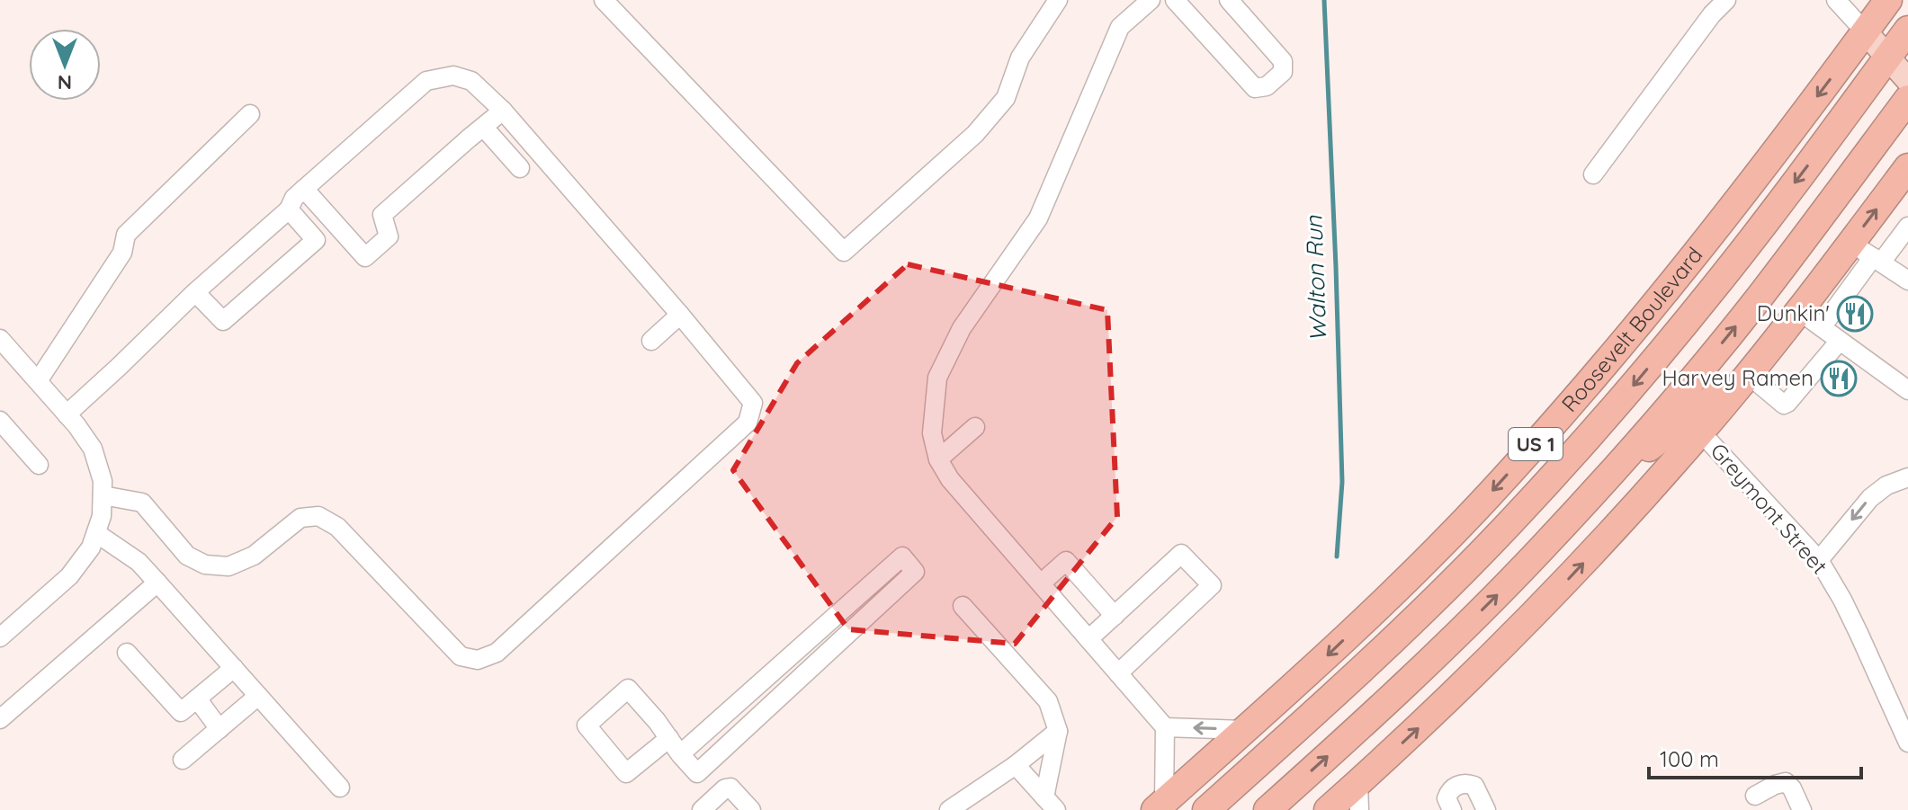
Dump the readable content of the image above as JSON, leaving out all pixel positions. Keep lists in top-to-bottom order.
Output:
{
  "streets": {
    "highway": ["Roosevelt Boulevard", "US 1"],
    "street": ["Greymont Street"]
  },
  "water": ["Walton Run"],
  "places": {
    "restaurant": ["Dunkin'", "Harvey Ramen"]
  },
  "scale_bar": "100 m",
  "north": "bottom"
}
